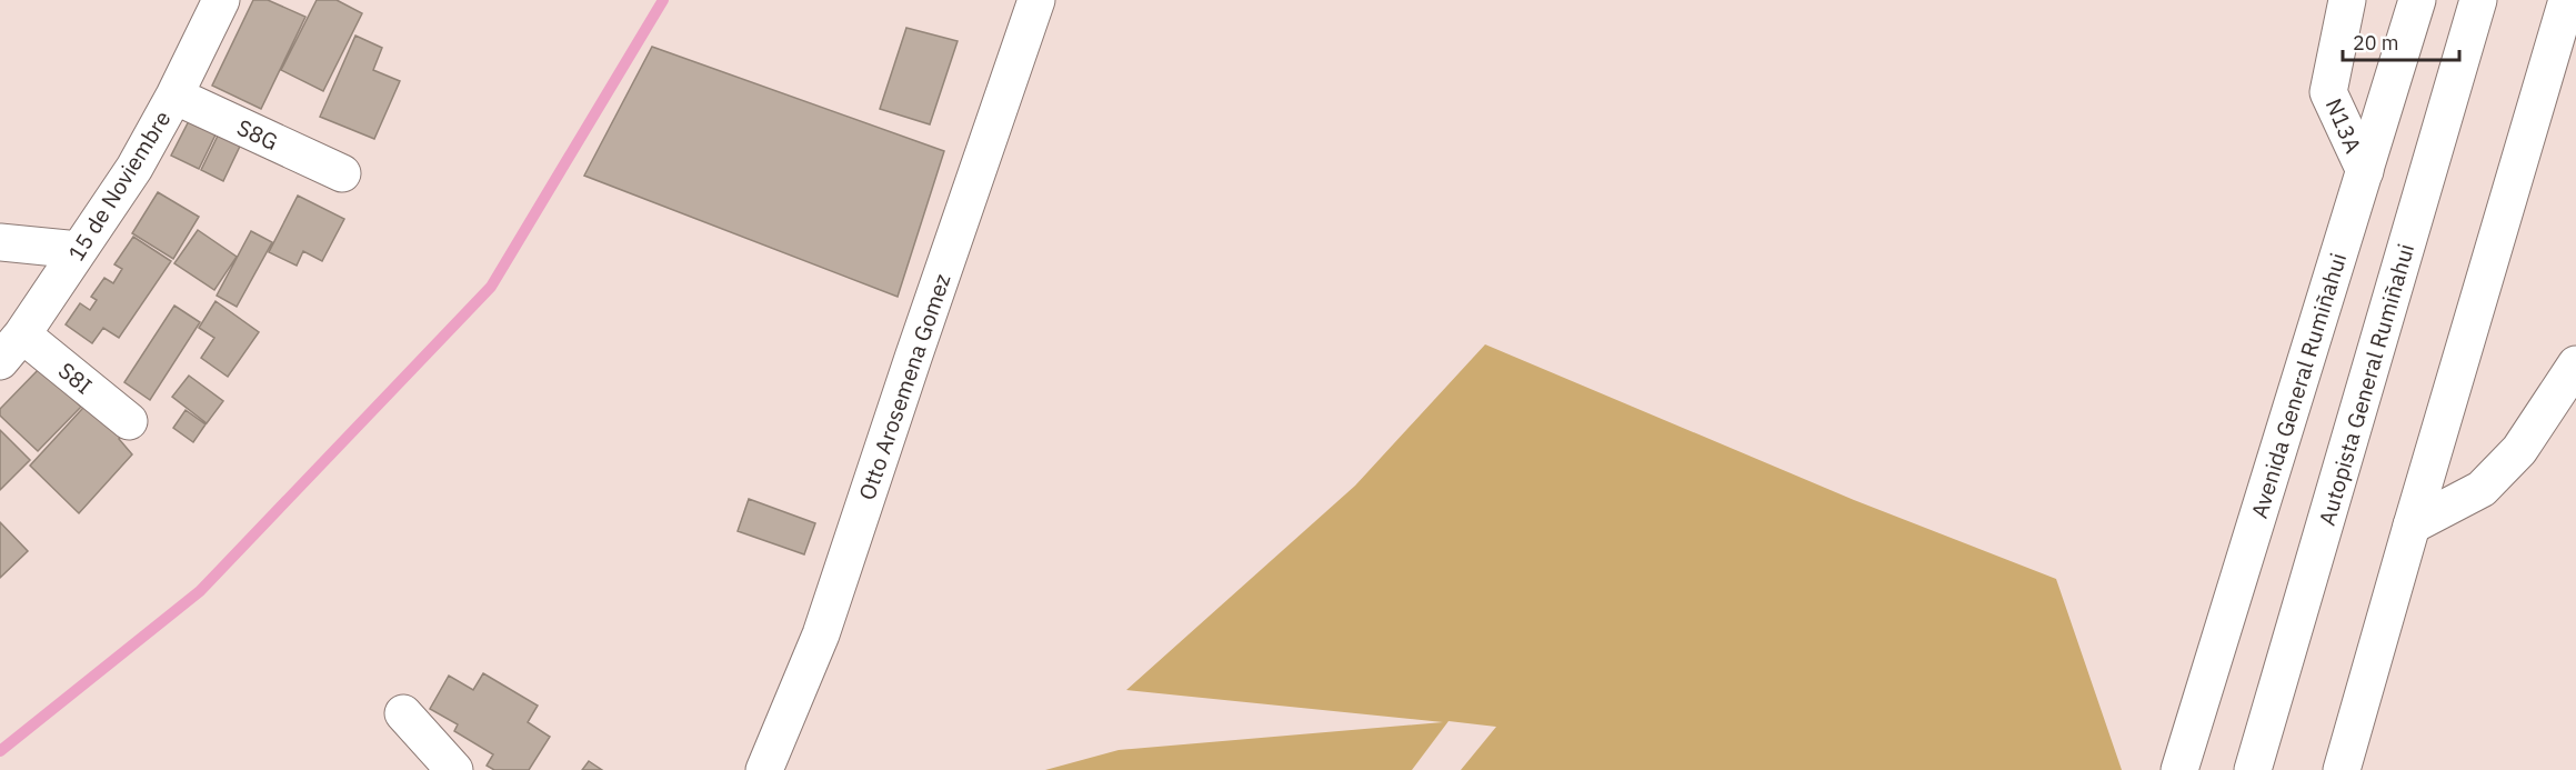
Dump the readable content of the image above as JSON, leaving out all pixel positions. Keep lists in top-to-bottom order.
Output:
{
  "streets": {
    "main road": [
      "N13A",
      "S8G",
      "15 de Noviembre",
      "S8I",
      "Autopista General Rumiñahui",
      "Avenida General Rumiñahui",
      "Otto Arosemena Gomez"
    ]
  },
  "crossings": [
    ["N13A", "Avenida General Rumiñahui"],
    ["S8G", "15 de Noviembre"],
    ["15 de Noviembre", "S8I"]
  ],
  "scale_bar": "20 m"
}
